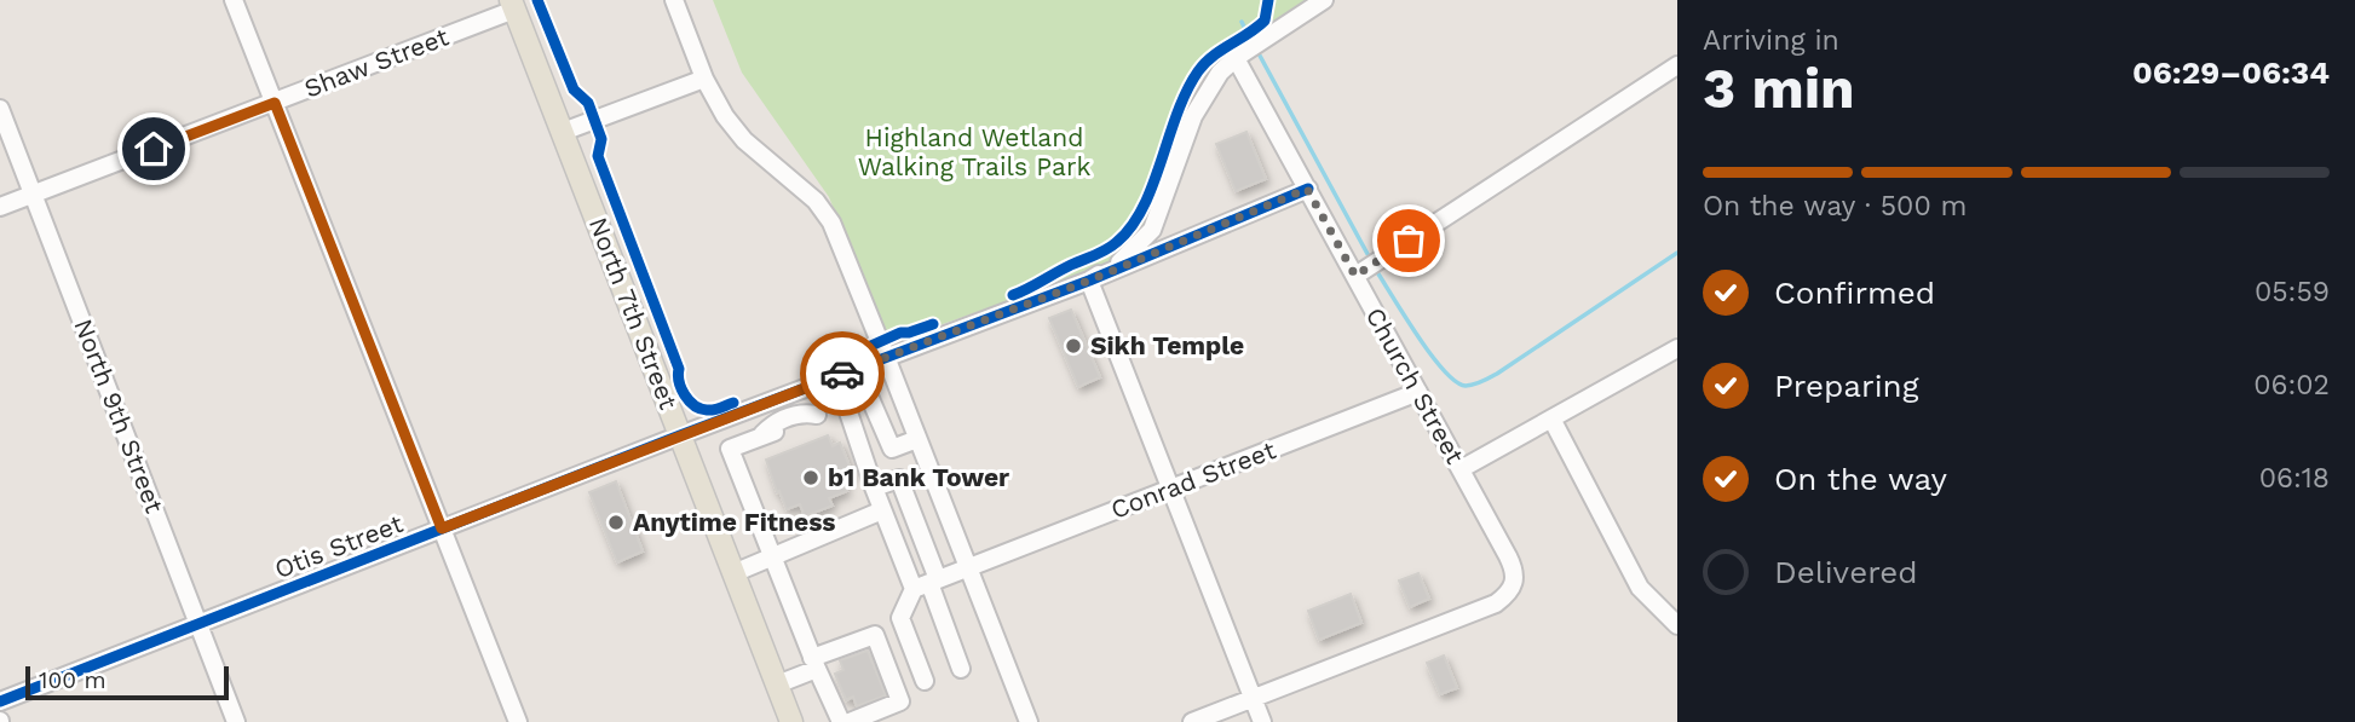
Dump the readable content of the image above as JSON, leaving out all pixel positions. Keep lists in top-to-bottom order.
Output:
{
  "streets": {
    "main road": ["North 7th Street"],
    "street": [
      "Shaw Street",
      "Church Street",
      "North 9th Street",
      "Conrad Street",
      "Otis Street"
    ]
  },
  "crossings": [
    ["Shaw Street", "North 7th Street"],
    ["Shaw Street", "North 9th Street"],
    ["North 7th Street", "Otis Street"],
    ["Church Street", "Conrad Street"],
    ["Church Street", "Otis Street"],
    ["North 9th Street", "Otis Street"]
  ],
  "parks": ["Highland Wetland Walking Trails Park"],
  "places": ["Sikh Temple", "b1 Bank Tower", "Anytime Fitness"],
  "scale_bar": "100 m",
  "page": {
    "heading": ["3 min", "Arriving in", "06:29–06:34"],
    "bar": "On the way · 500 m",
    "list": [
      ["Confirmed", "05:59"],
      ["Preparing", "06:02"],
      ["On the way", "06:18"],
      "Delivered"
    ],
    "scale": "100 m"
  }
}
